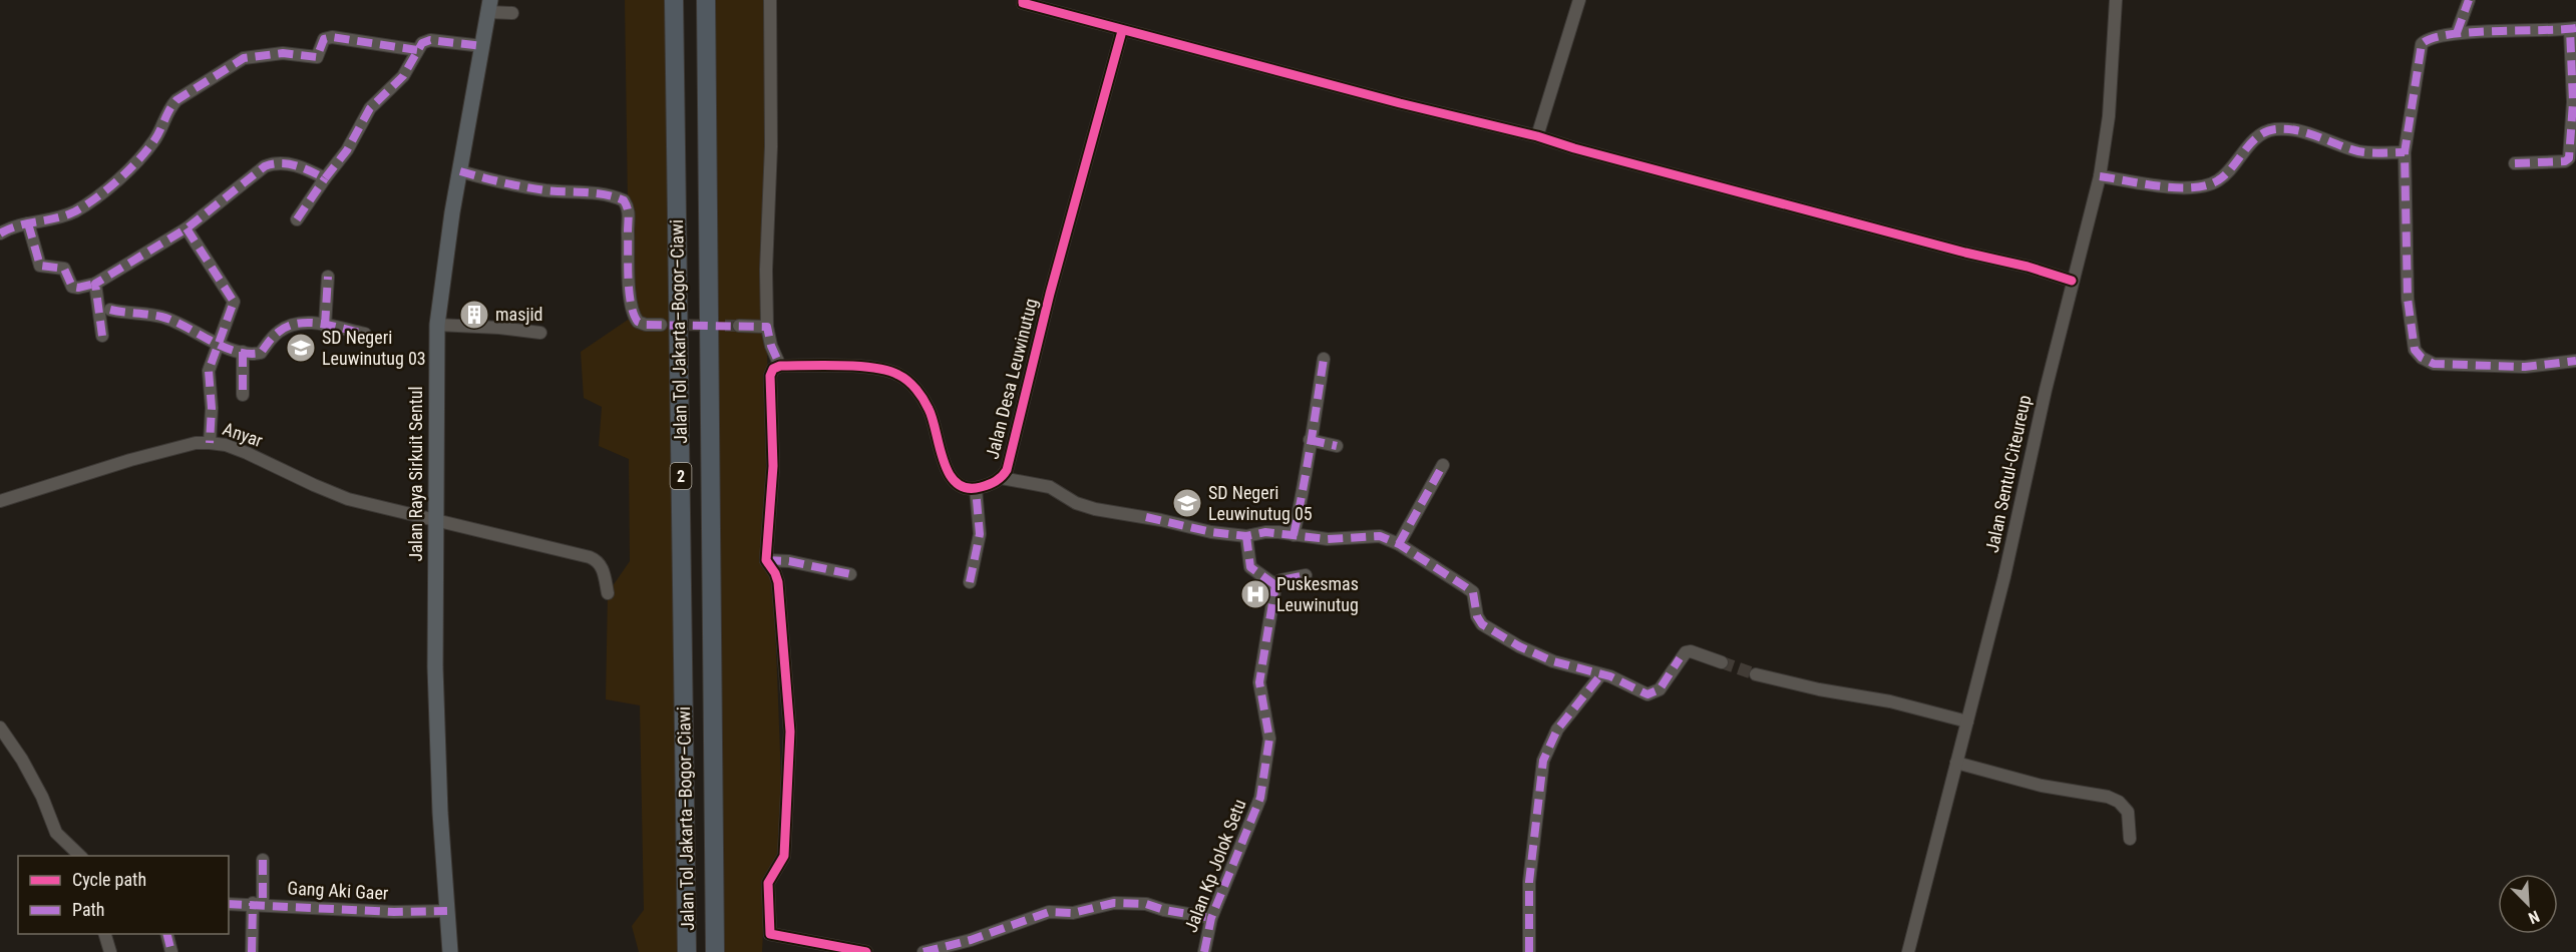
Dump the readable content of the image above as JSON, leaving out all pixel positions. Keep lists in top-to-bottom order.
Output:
{
  "streets": {
    "highway": ["Jalan Tol Jakarta–Bogor–Ciawi", "2"],
    "main road": ["Jalan Raya Sirkuit Sentul"],
    "street": [
      "Jalan Desa Leuwinutug",
      "Anyar",
      "Jalan Sentul-Citeureup",
      "Jalan Kp Jolok Setu",
      "Gang Aki Gaer"
    ]
  },
  "crossings": [
    ["Anyar", "Jalan Raya Sirkuit Sentul"],
    ["Jalan Raya Sirkuit Sentul", "Gang Aki Gaer"]
  ],
  "places": {
    "building": ["masjid"],
    "school or university": ["SD Negeri Leuwinutug 03", "SD Negeri Leuwinutug 05"],
    "hospital": ["Puskesmas Leuwinutug"]
  },
  "legend": ["Cycle path", "Path"],
  "north": "bottom right"
}
